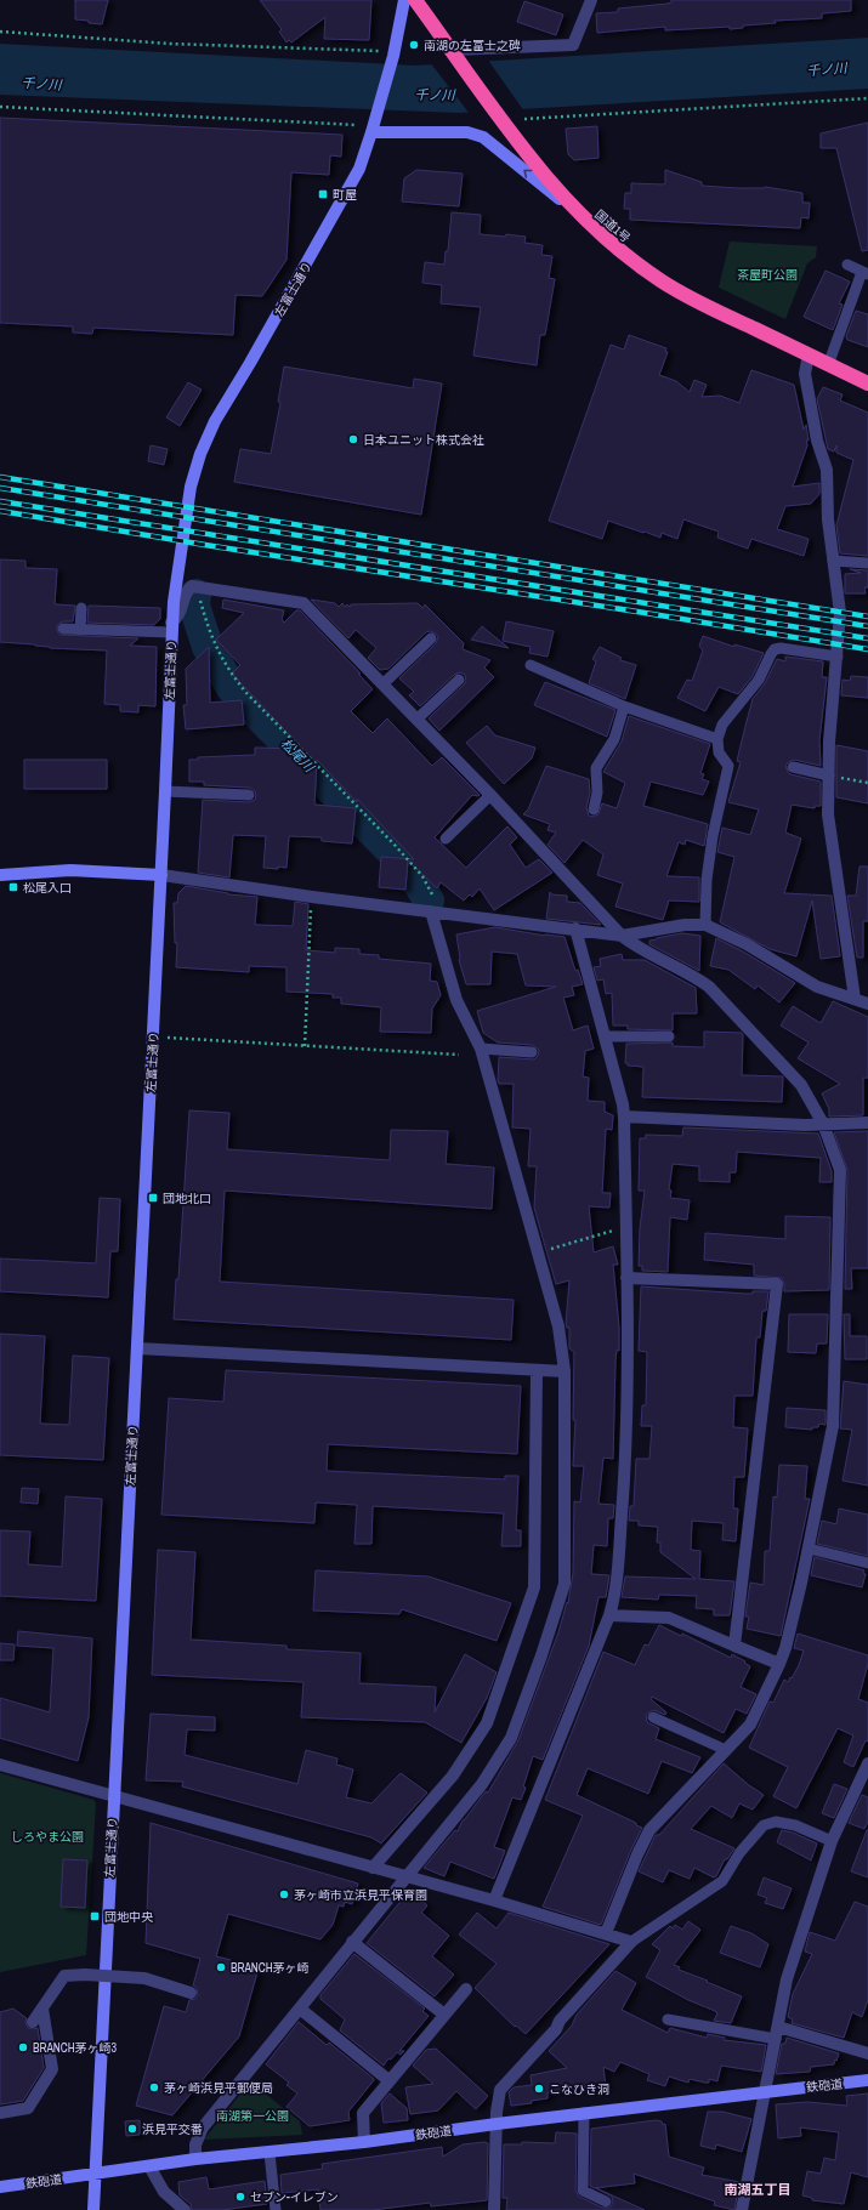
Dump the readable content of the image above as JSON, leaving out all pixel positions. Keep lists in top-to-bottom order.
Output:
{
  "streets": {
    "highway": ["国道1号"],
    "street": ["左富士通り", "鉄砲道"]
  },
  "crossings": [
    ["左富士通り", "鉄砲道"]
  ],
  "districts": ["南湖五丁目"],
  "water": ["千ノ川", "松尾川"],
  "parks": ["茶屋町公園", "しろやま公園", "南湖第一公園"],
  "places": {
    "other": [
      "南湖の左富士之碑",
      "日本ユニット株式会社",
      "茅ヶ崎市立浜見平保育園",
      "BRANCH茅ヶ崎",
      "BRANCH茅ヶ崎3",
      "茅ヶ崎浜見平郵便局",
      "こなひき洞",
      "浜見平交番",
      "セブン-イレブン"
    ],
    "transit": [
      "町屋",
      "松尾入口",
      "団地北口",
      "団地中央"
    ]
  }
}
